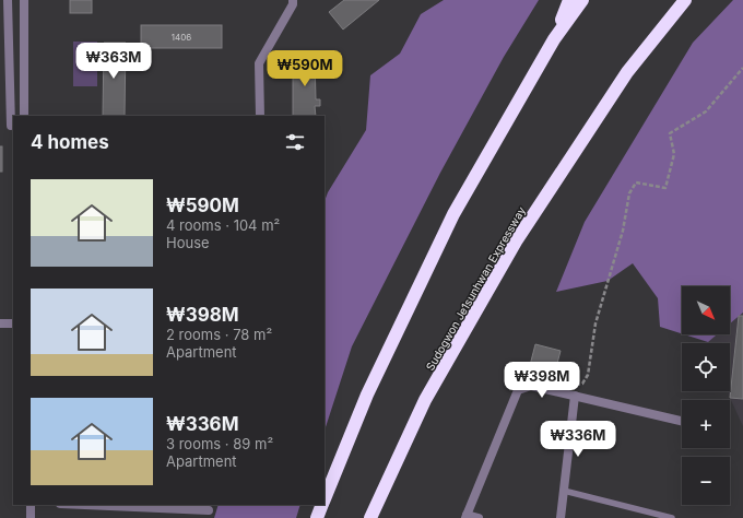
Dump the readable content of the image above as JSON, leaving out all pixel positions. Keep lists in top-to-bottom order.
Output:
{
  "streets": {
    "highway": ["Sudogwon Je1sunhwan Expressway"]
  },
  "house_numbers": ["1406"],
  "north": "bottom right",
  "page": {
    "price": [
      "₩363M",
      "₩590M",
      "₩398M",
      "₩336M"
    ],
    "heading": "4 homes",
    "list": [
      {
        "name": "₩590M",
        "note": "4 rooms · 104 m² · House"
      },
      {
        "name": "₩398M",
        "note": "2 rooms · 78 m² · Apartment"
      },
      {
        "name": "₩336M",
        "note": "3 rooms · 89 m² · Apartment"
      }
    ],
    "map_buttons": ["+", "−"]
  }
}
